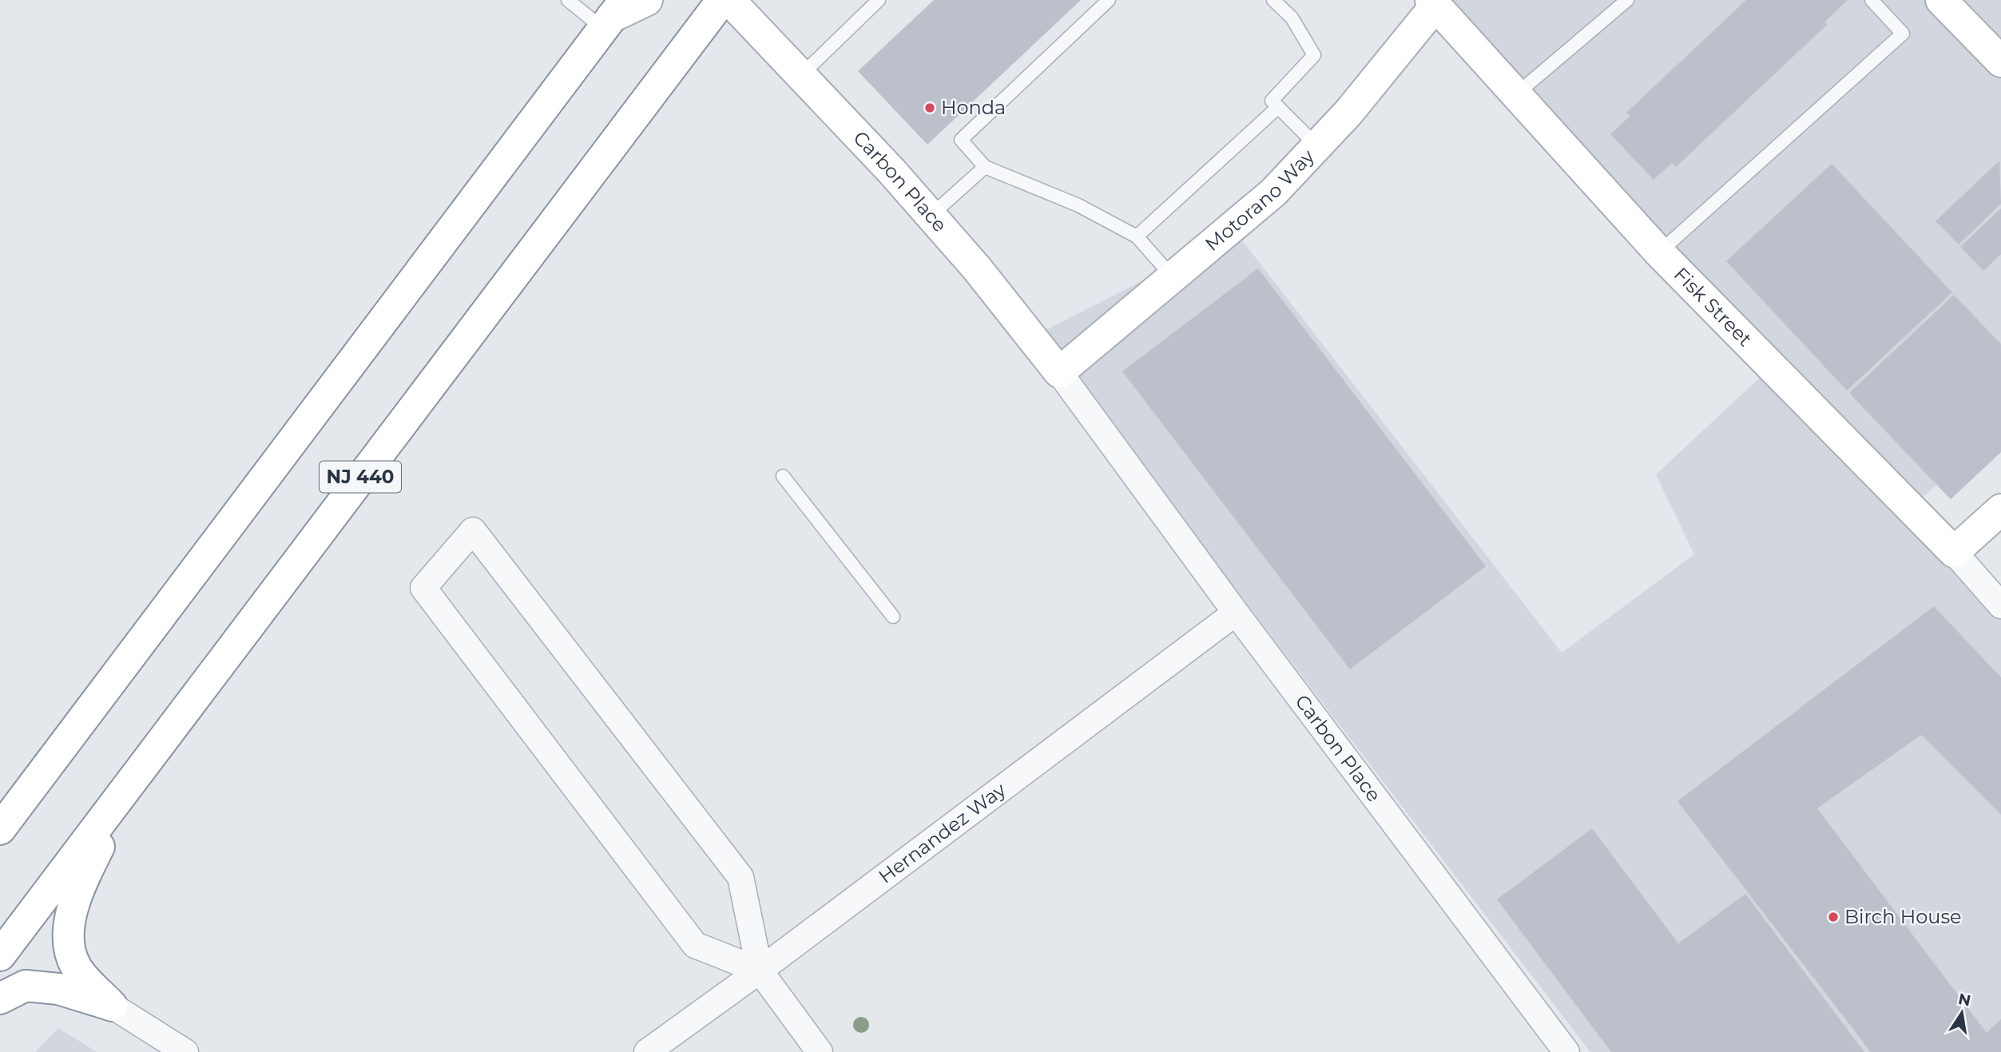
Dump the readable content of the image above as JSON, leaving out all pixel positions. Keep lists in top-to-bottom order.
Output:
{
  "streets": {
    "main road": [
      "Carbon Place",
      "Motorano Way",
      "Fisk Street",
      "NJ 440"
    ],
    "street": ["Hernandez Way"]
  },
  "crossings": [
    ["Carbon Place", "Motorano Way"],
    ["Carbon Place", "Hernandez Way"],
    ["Motorano Way", "Fisk Street"]
  ],
  "places": ["Honda", "Birch House"],
  "north": "top"
}
